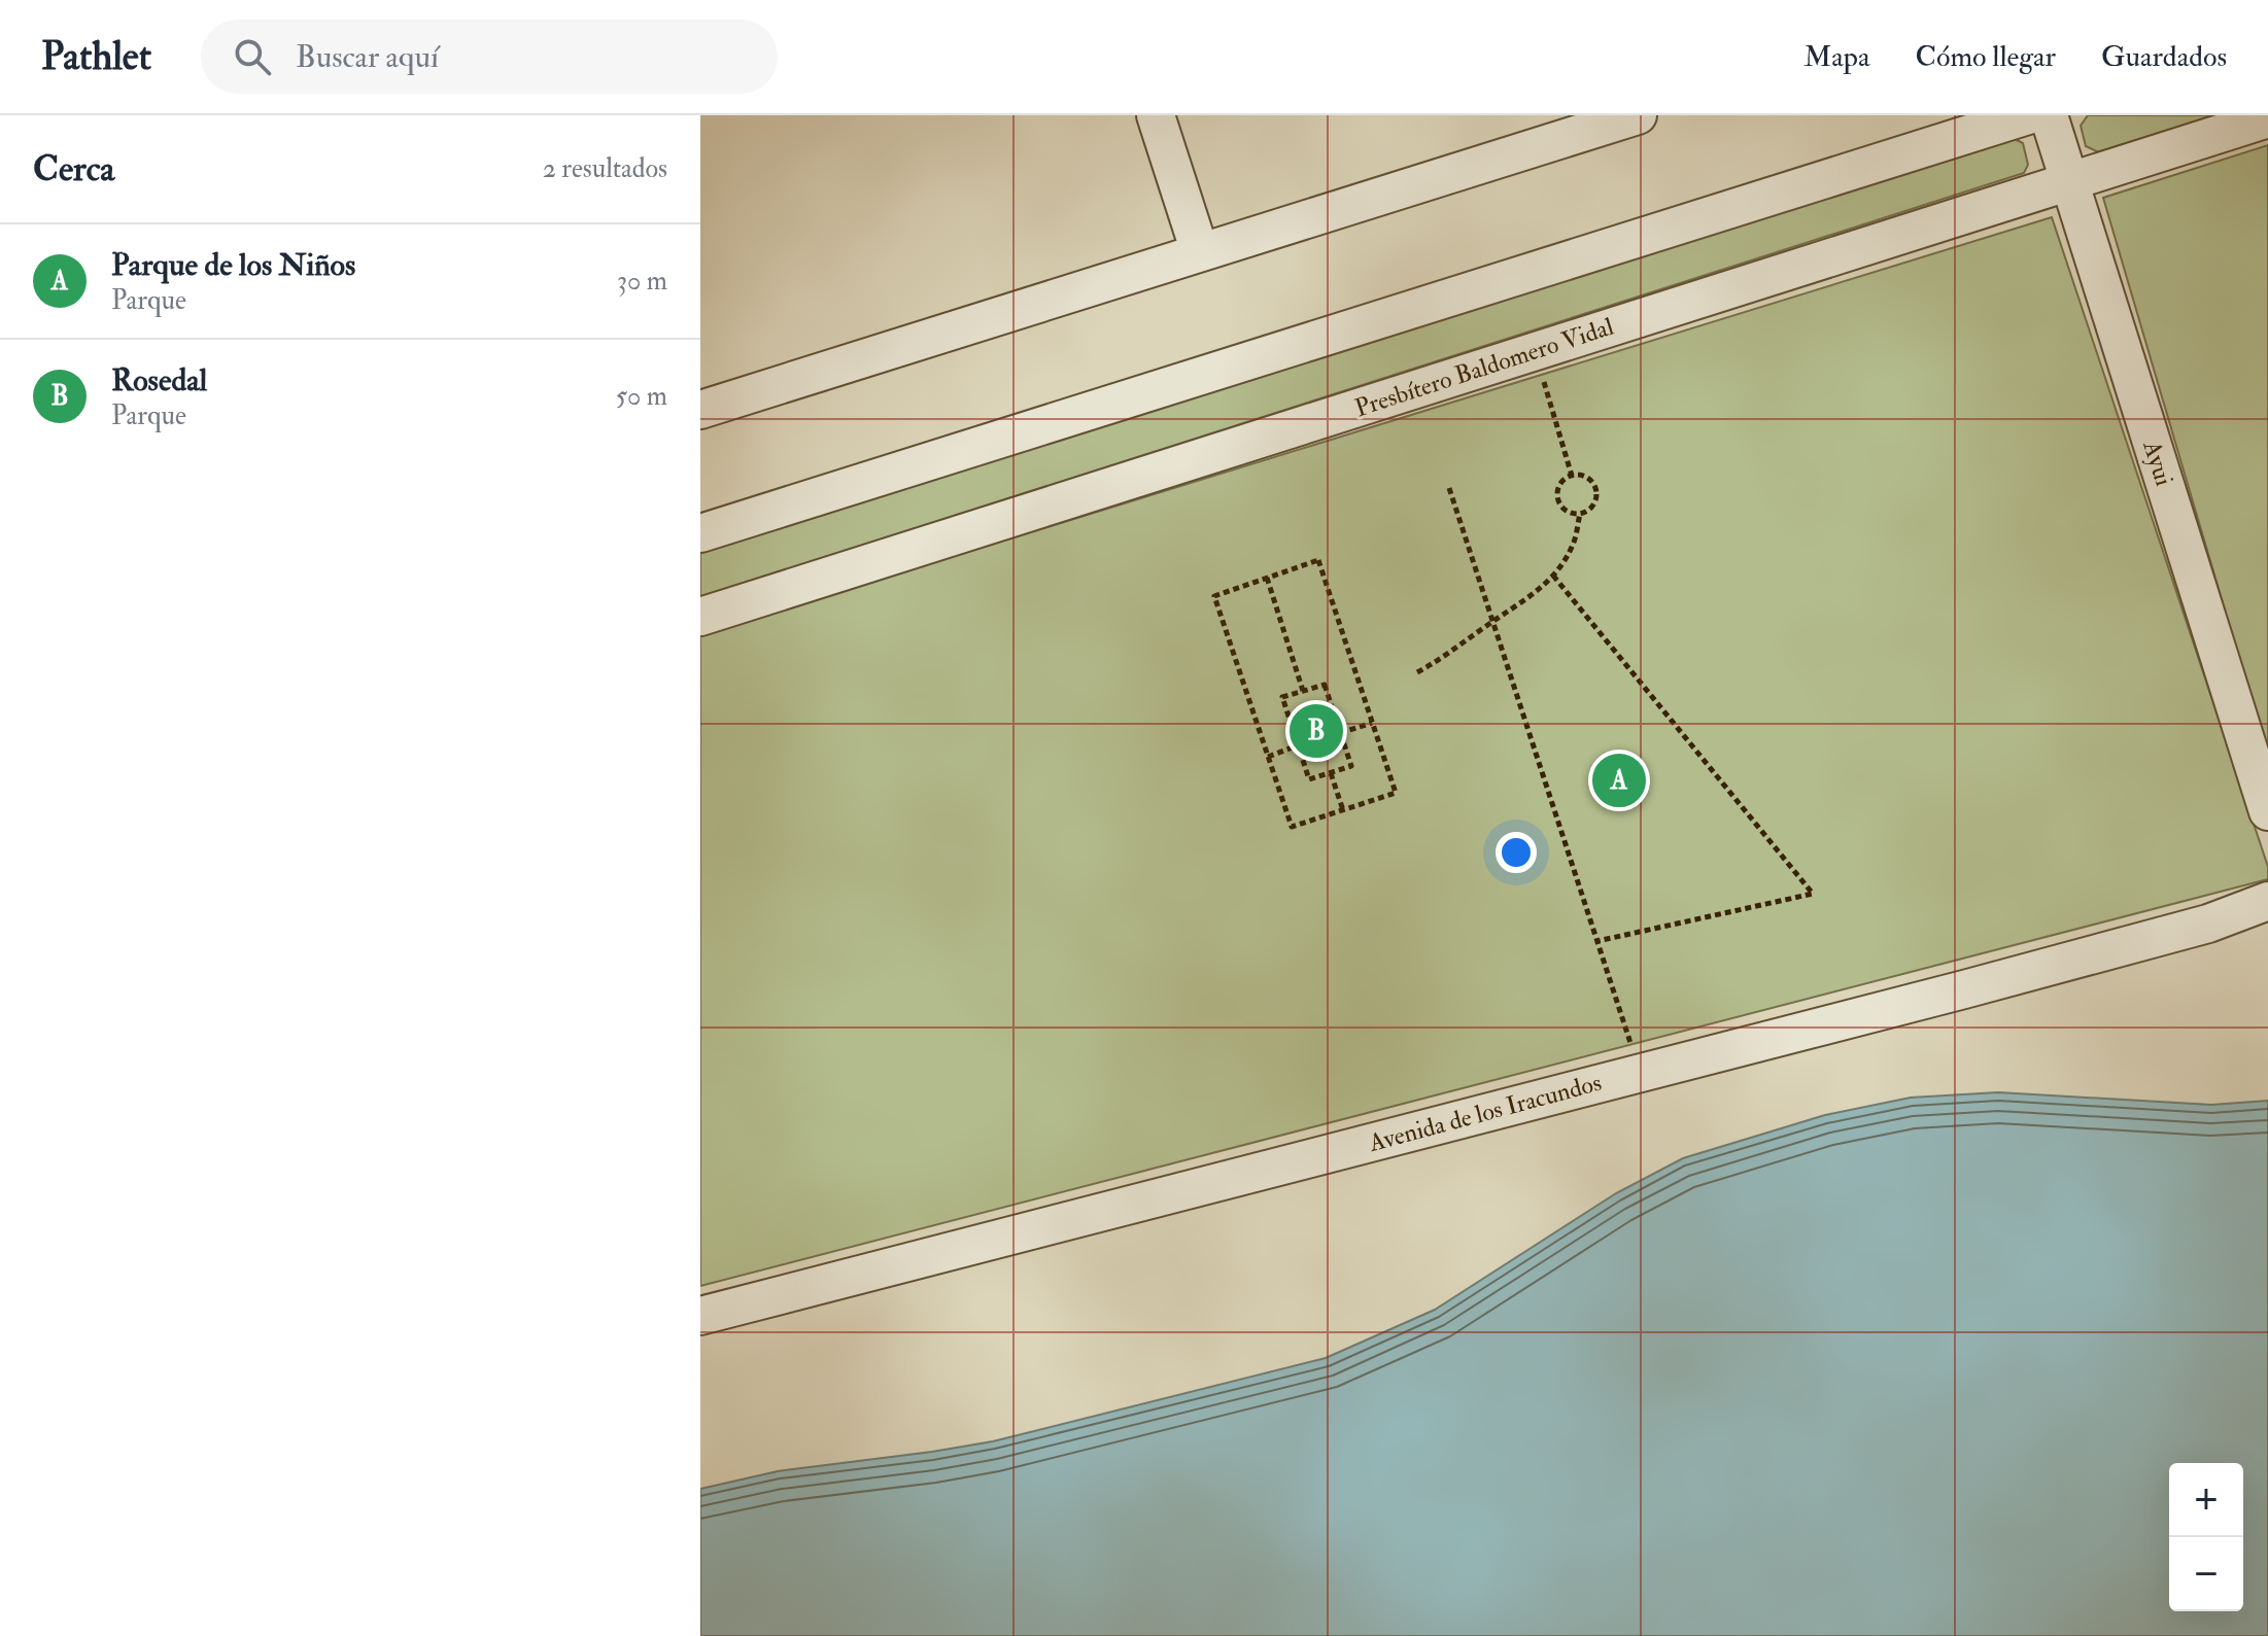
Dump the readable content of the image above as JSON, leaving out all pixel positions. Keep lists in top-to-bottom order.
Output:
{
  "streets": {
    "street": ["Presbítero Baldomero Vidal", "Ayui", "Avenida de los Iracundos"]
  },
  "crossings": [
    ["Presbítero Baldomero Vidal", "Ayui"]
  ],
  "page": {
    "header": "Pathlet",
    "search": "Buscar aquí",
    "nav": ["Mapa", "Cómo llegar", "Guardados"],
    "heading": ["Cerca", "2 resultados"],
    "list": [
      {
        "mark": "A",
        "name": "Parque de los Niños",
        "note": "Parque",
        "value": "30 m"
      },
      {
        "mark": "B",
        "name": "Rosedal",
        "note": "Parque",
        "value": "50 m"
      }
    ],
    "pins": ["B", "A"],
    "map_buttons": ["+", "−"]
  }
}
